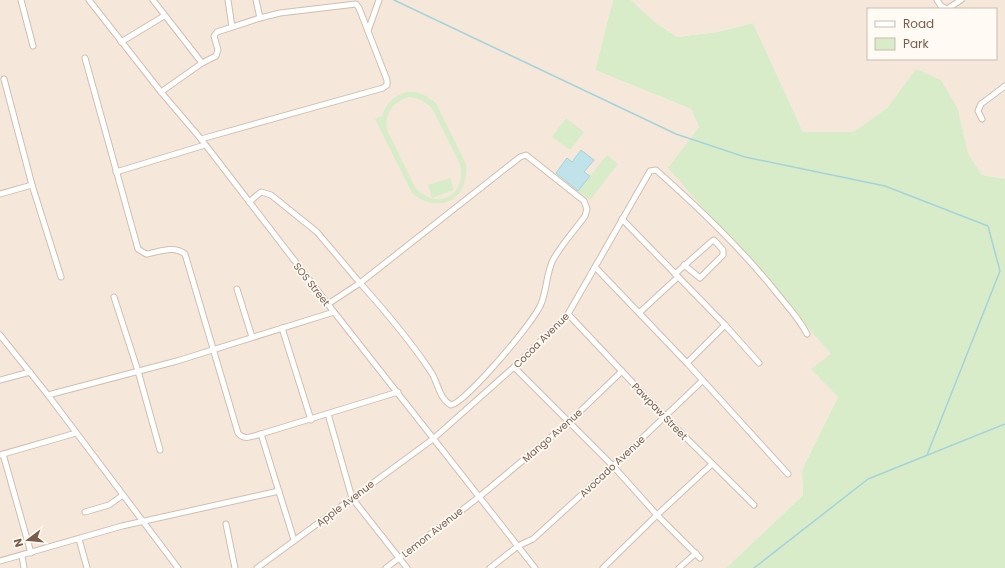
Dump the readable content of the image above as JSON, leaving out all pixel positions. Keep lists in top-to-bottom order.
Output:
{
  "streets": {
    "street": [
      "SOS Street",
      "Cocoa Avenue",
      "Pawpaw Street",
      "Mango Avenue",
      "Avocado Avenue",
      "Apple Avenue",
      "Lemon Avenue"
    ]
  },
  "crossings": [
    ["SOS Street", "Cocoa Avenue"],
    ["SOS Street", "Mango Avenue"],
    ["SOS Street", "Avocado Avenue"],
    ["SOS Street", "Apple Avenue"],
    ["SOS Street", "Lemon Avenue"],
    ["Cocoa Avenue", "Pawpaw Street"],
    ["Cocoa Avenue", "Apple Avenue"],
    ["Pawpaw Street", "Mango Avenue"],
    ["Pawpaw Street", "Avocado Avenue"],
    ["Mango Avenue", "Lemon Avenue"]
  ],
  "legend": ["Road", "Park"],
  "north": "left"
}
